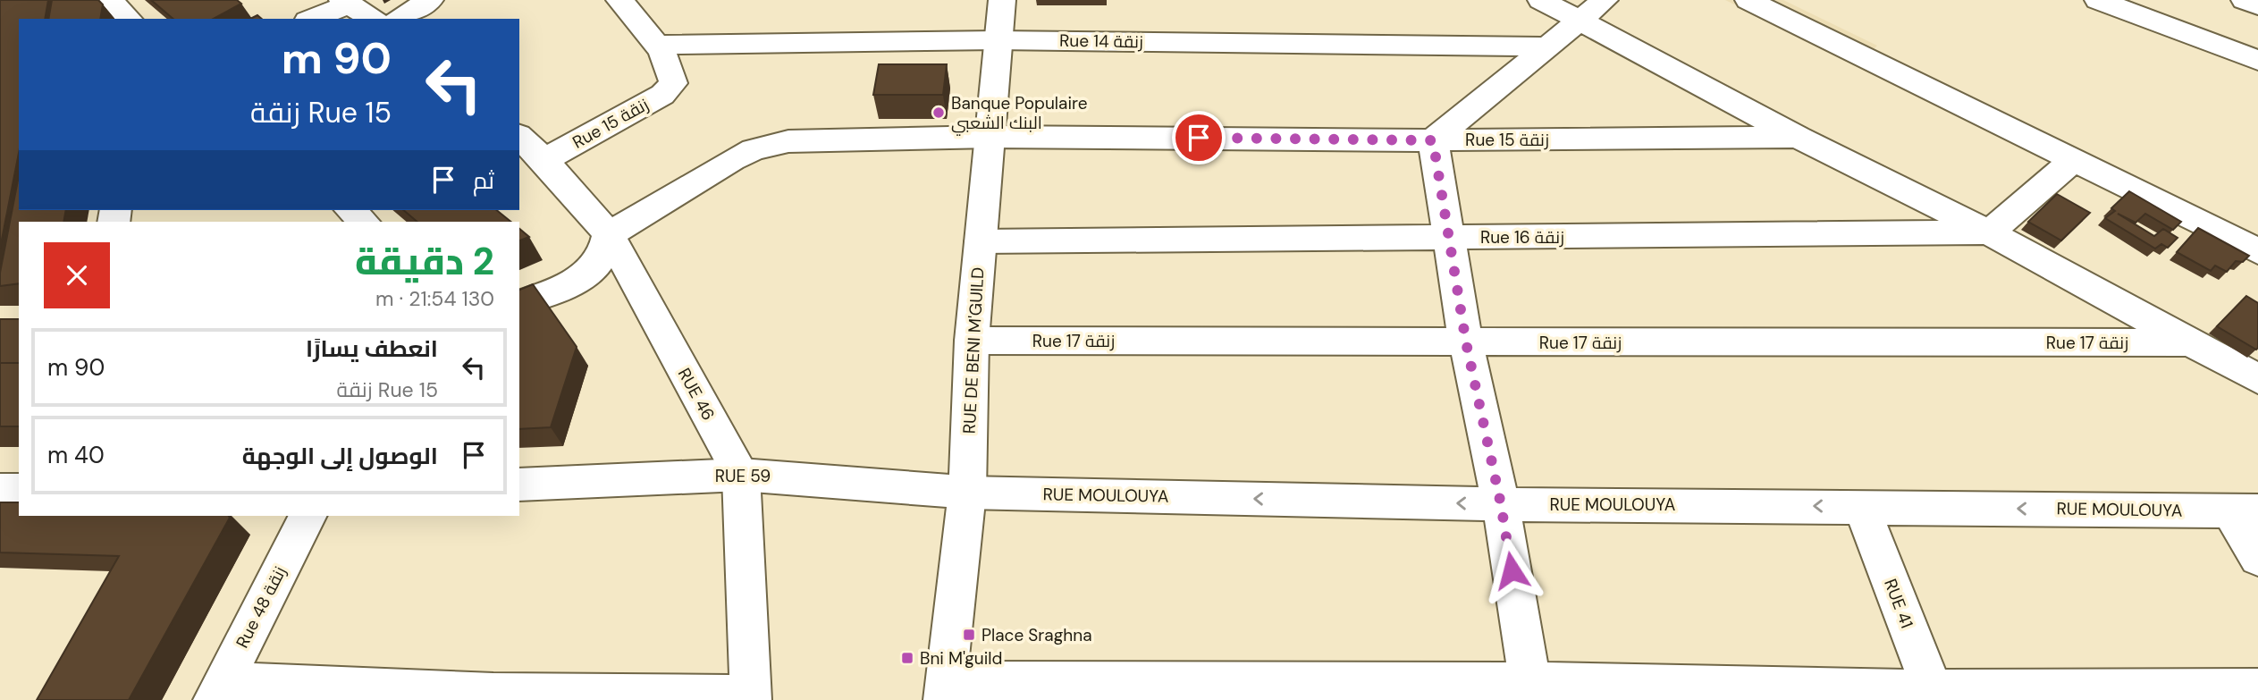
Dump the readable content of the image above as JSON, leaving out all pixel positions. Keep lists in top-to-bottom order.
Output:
{
  "streets": {
    "street": [
      "Rue 14 زنقة",
      "Rue 15 زنقة",
      "Rue 16 زنقة",
      "Rue 17 زنقة",
      "RUE DE BENI M'GUILD",
      "RUE 46",
      "RUE 59",
      "RUE MOULOUYA",
      "RUE 41",
      "Rue 48 زنقة"
    ]
  },
  "crossings": [
    ["Rue 14 زنقة", "Rue 15 زنقة"],
    ["Rue 14 زنقة", "RUE DE BENI M'GUILD"],
    ["Rue 15 زنقة", "RUE DE BENI M'GUILD"],
    ["Rue 15 زنقة", "RUE 46"],
    ["Rue 16 زنقة", "RUE DE BENI M'GUILD"],
    ["Rue 17 زنقة", "RUE DE BENI M'GUILD"],
    ["RUE DE BENI M'GUILD", "RUE 59"],
    ["RUE DE BENI M'GUILD", "RUE MOULOUYA"],
    ["RUE 46", "RUE 59"],
    ["RUE 59", "RUE MOULOUYA"],
    ["RUE MOULOUYA", "RUE 41"]
  ],
  "places": {
    "other": ["Banque Populaire البنك الشعبي"],
    "transit": ["Place Sraghna", "Bni M'guild"]
  },
  "page": {
    "turn": ["90 m", "Rue 15 زنقة"],
    "then": "ثم",
    "heading": ["2 دقيقة", "130 m · 21:54"],
    "list": [
      {
        "name": "انعطف يسارًا",
        "note": "Rue 15 زنقة",
        "value": "90 m"
      },
      {
        "name": "الوصول إلى الوجهة",
        "value": "40 m"
      }
    ]
  }
}
